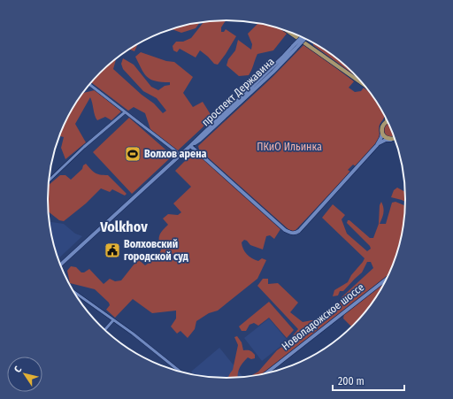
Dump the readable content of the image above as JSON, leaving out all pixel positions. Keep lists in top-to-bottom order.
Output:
{
  "streets": {
    "main road": ["проспект Державина", "Новоладожское шоссе"]
  },
  "districts": ["Volkhov"],
  "parks": ["ПКиО Ильинка"],
  "places": {
    "sports": ["Волхов арена"],
    "public building": ["Волховский городской суд"]
  },
  "scale_bar": "200 m",
  "north": "top left"
}
